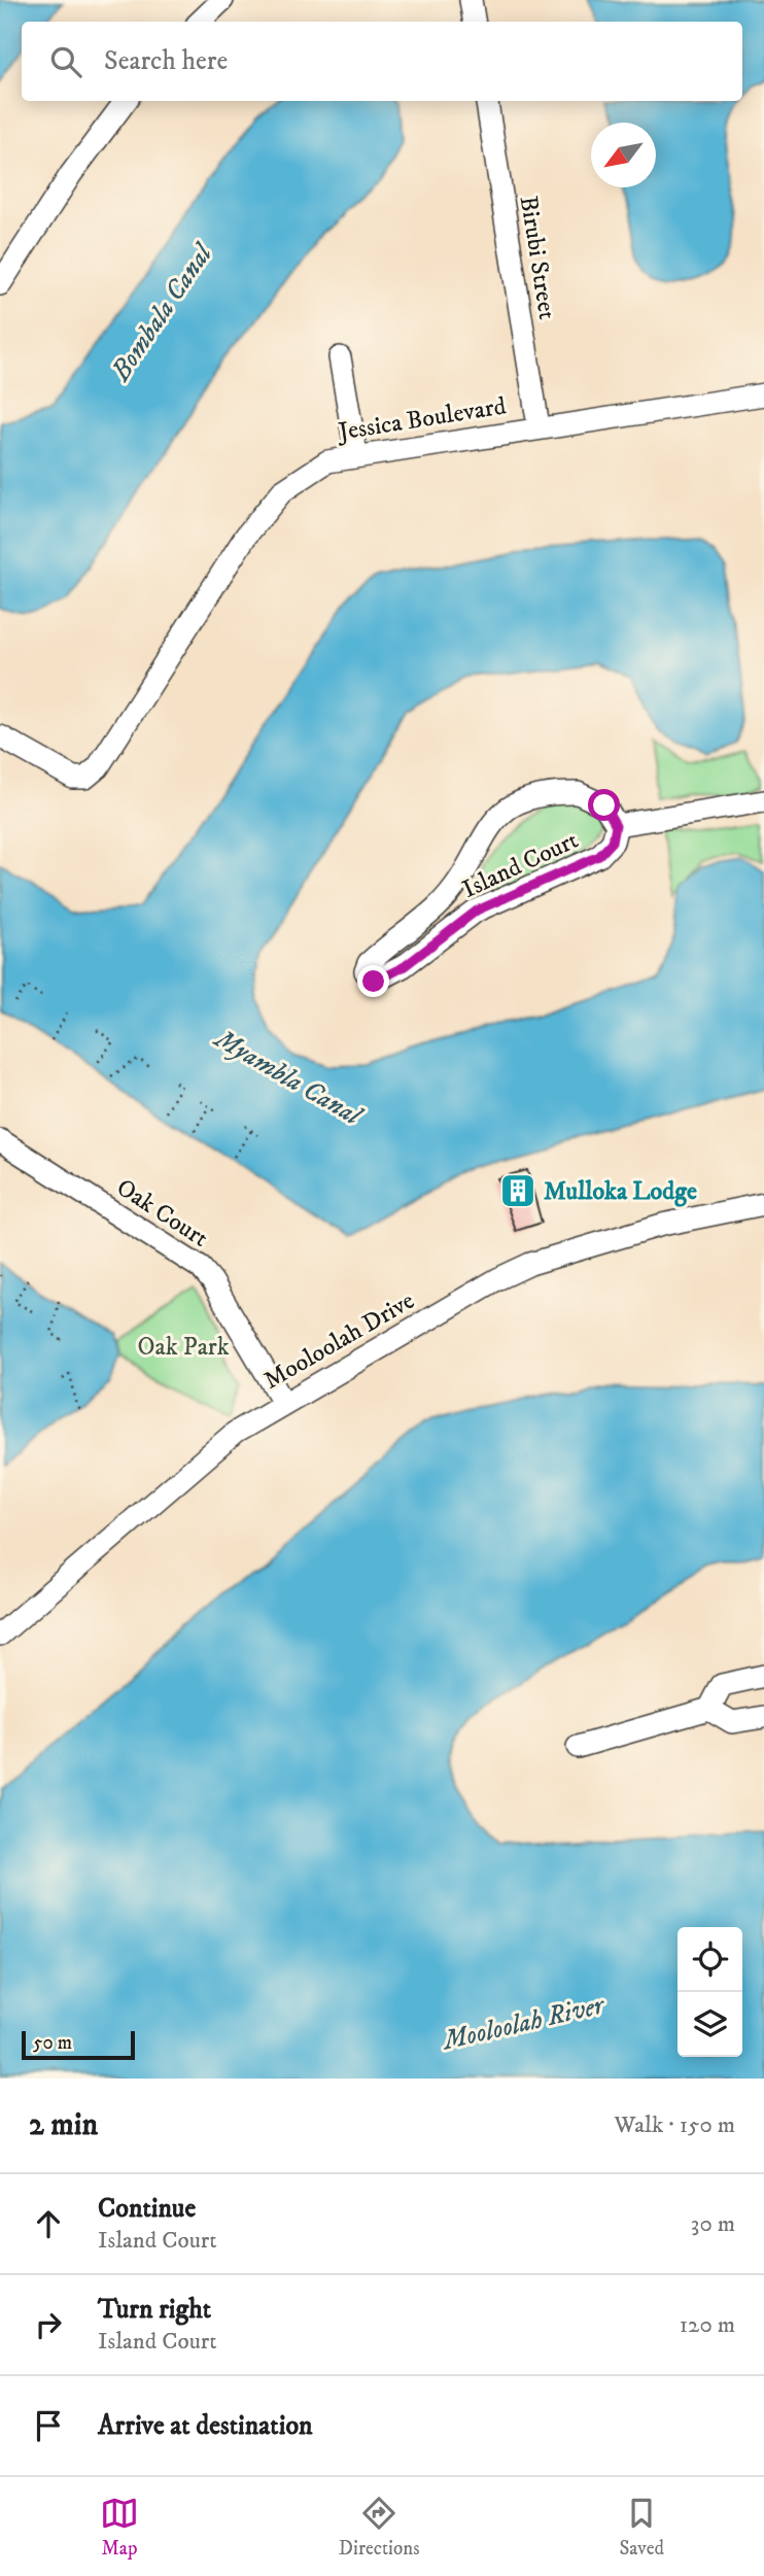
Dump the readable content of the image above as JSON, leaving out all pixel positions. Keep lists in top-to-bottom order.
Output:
{
  "streets": {
    "street": [
      "Birubi Street",
      "Jessica Boulevard",
      "Island Court",
      "Oak Court",
      "Mooloolah Drive"
    ]
  },
  "crossings": [
    ["Birubi Street", "Jessica Boulevard"],
    ["Oak Court", "Mooloolah Drive"]
  ],
  "water": ["Bombala Canal", "Myambla Canal", "Mooloolah River"],
  "parks": ["Oak Park"],
  "places": {
    "building": ["Mulloka Lodge"]
  },
  "scale_bar": "50 m",
  "north": "bottom left",
  "page": {
    "search": "Search here",
    "scale": "50 m",
    "heading": ["2 min", "Walk · 150 m"],
    "list": [
      ["Continue", "Island Court", "30 m"],
      ["Turn right", "Island Court", "120 m"],
      "Arrive at destination"
    ],
    "nav": ["Map", "Directions", "Saved"]
  }
}
